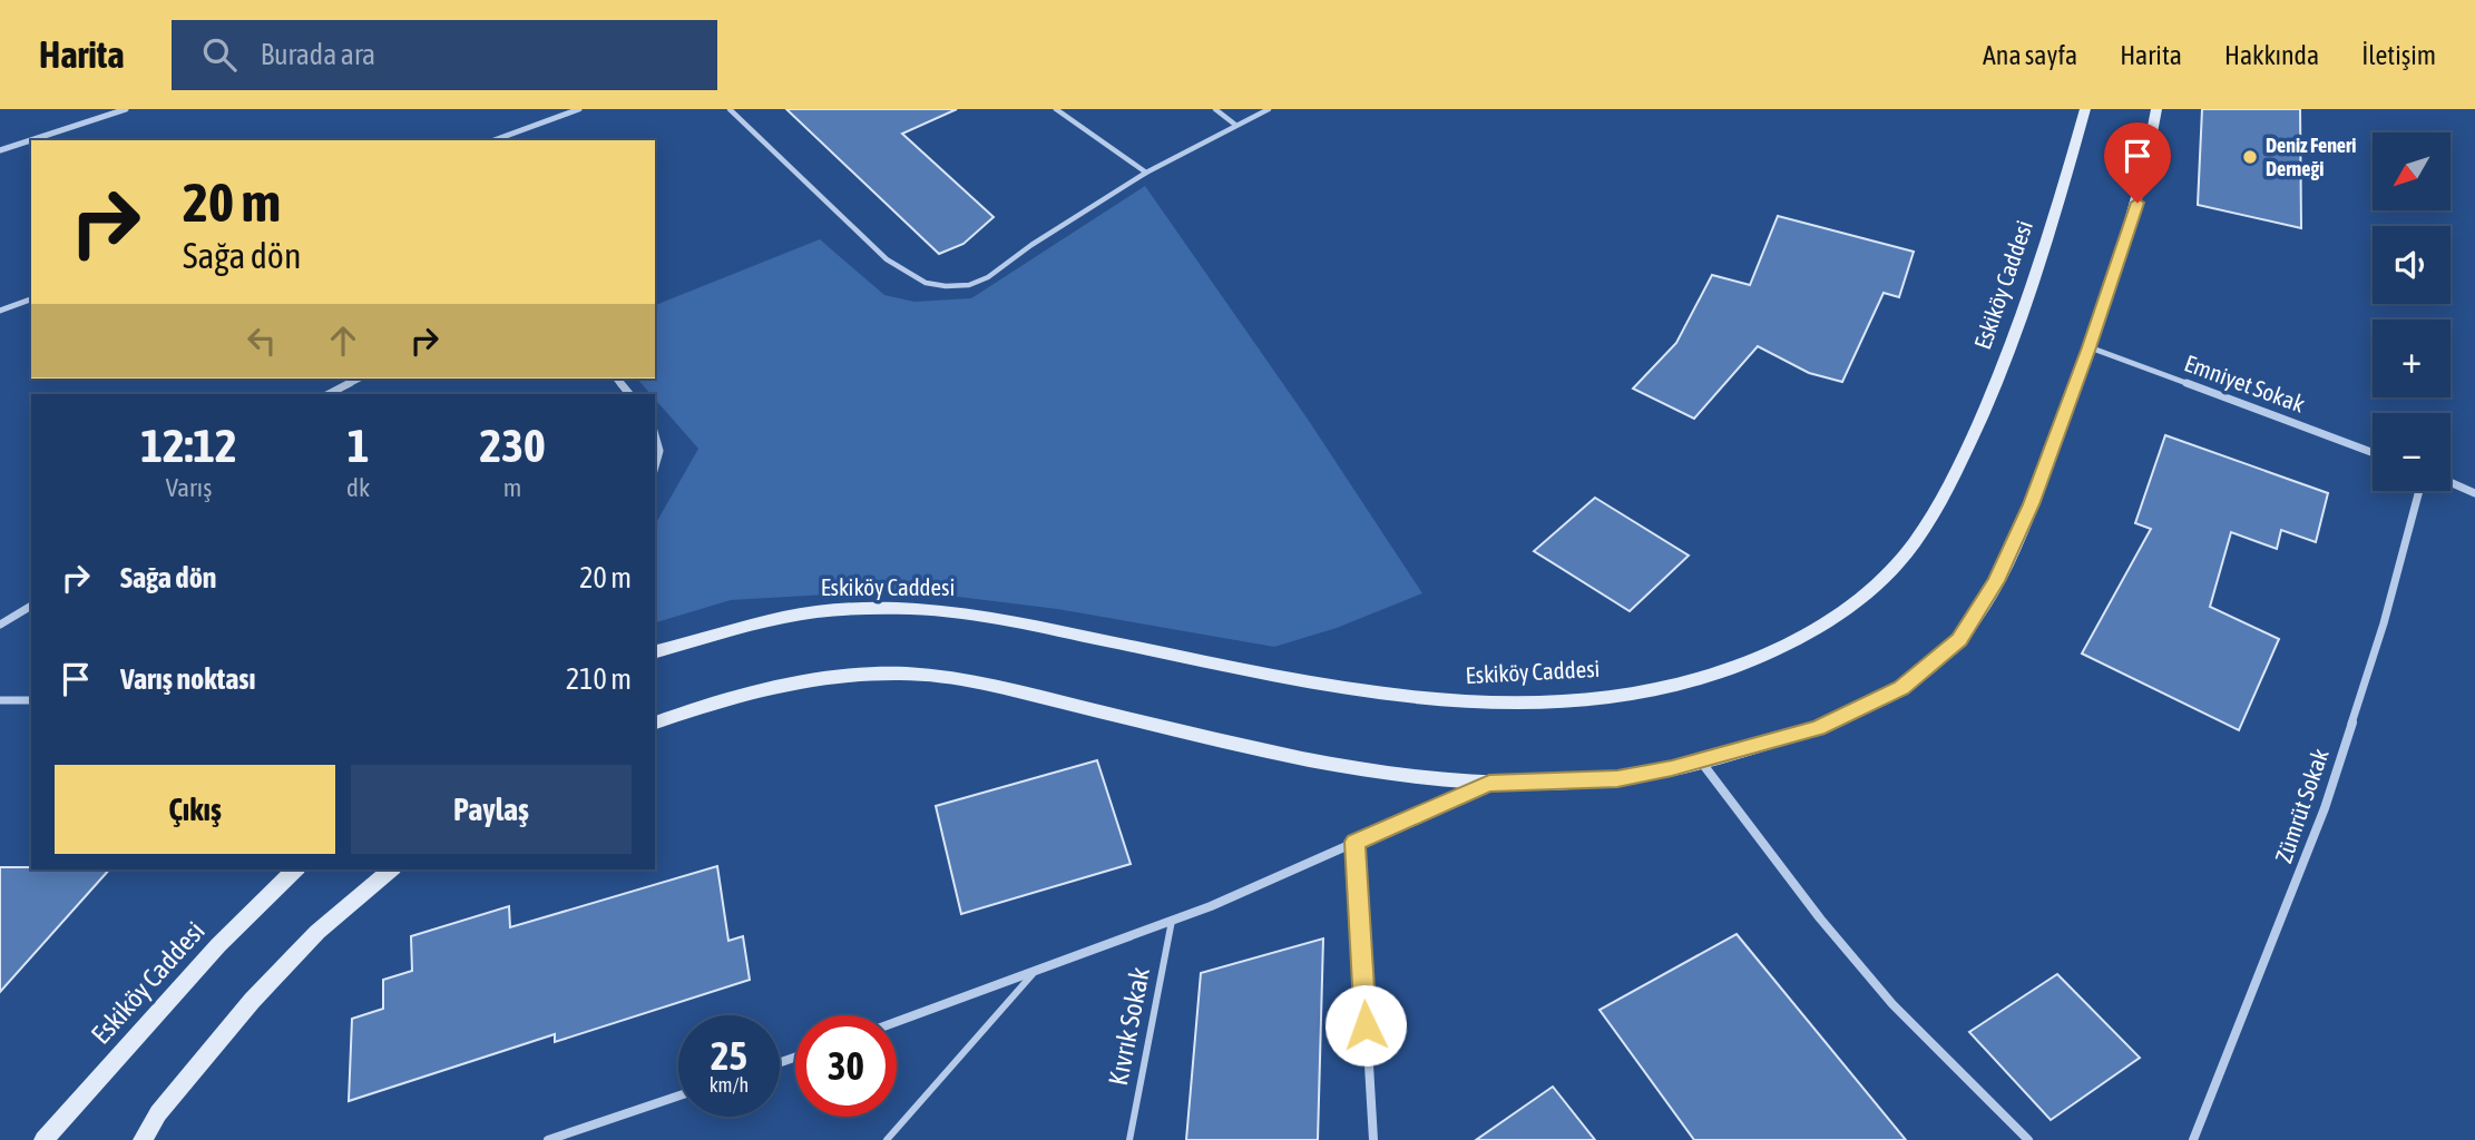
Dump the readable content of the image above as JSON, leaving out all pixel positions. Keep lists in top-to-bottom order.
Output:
{
  "streets": {
    "street": ["Eskiköy Caddesi", "Emniyet Sokak", "Zümrüt Sokak"],
    "lane": ["Kıvrık Sokak"]
  },
  "places": ["Deniz Feneri Derneği"],
  "north": "bottom left",
  "page": {
    "header": "Harita",
    "search": "Burada ara",
    "nav": [
      "Ana sayfa",
      "Harita",
      "Hakkında",
      "İletişim"
    ],
    "map_buttons": ["+", "−"],
    "turn": ["20 m", "Sağa dön"],
    "eta": [
      "12:12",
      "Varış",
      "1",
      "dk",
      "230",
      "m"
    ],
    "list": [
      {
        "name": "Sağa dön",
        "value": "20 m"
      },
      {
        "name": "Varış noktası",
        "value": "210 m"
      }
    ],
    "buttons": ["Çıkış", "Paylaş"],
    "speed": "25 km/h",
    "limit": "30"
  }
}
